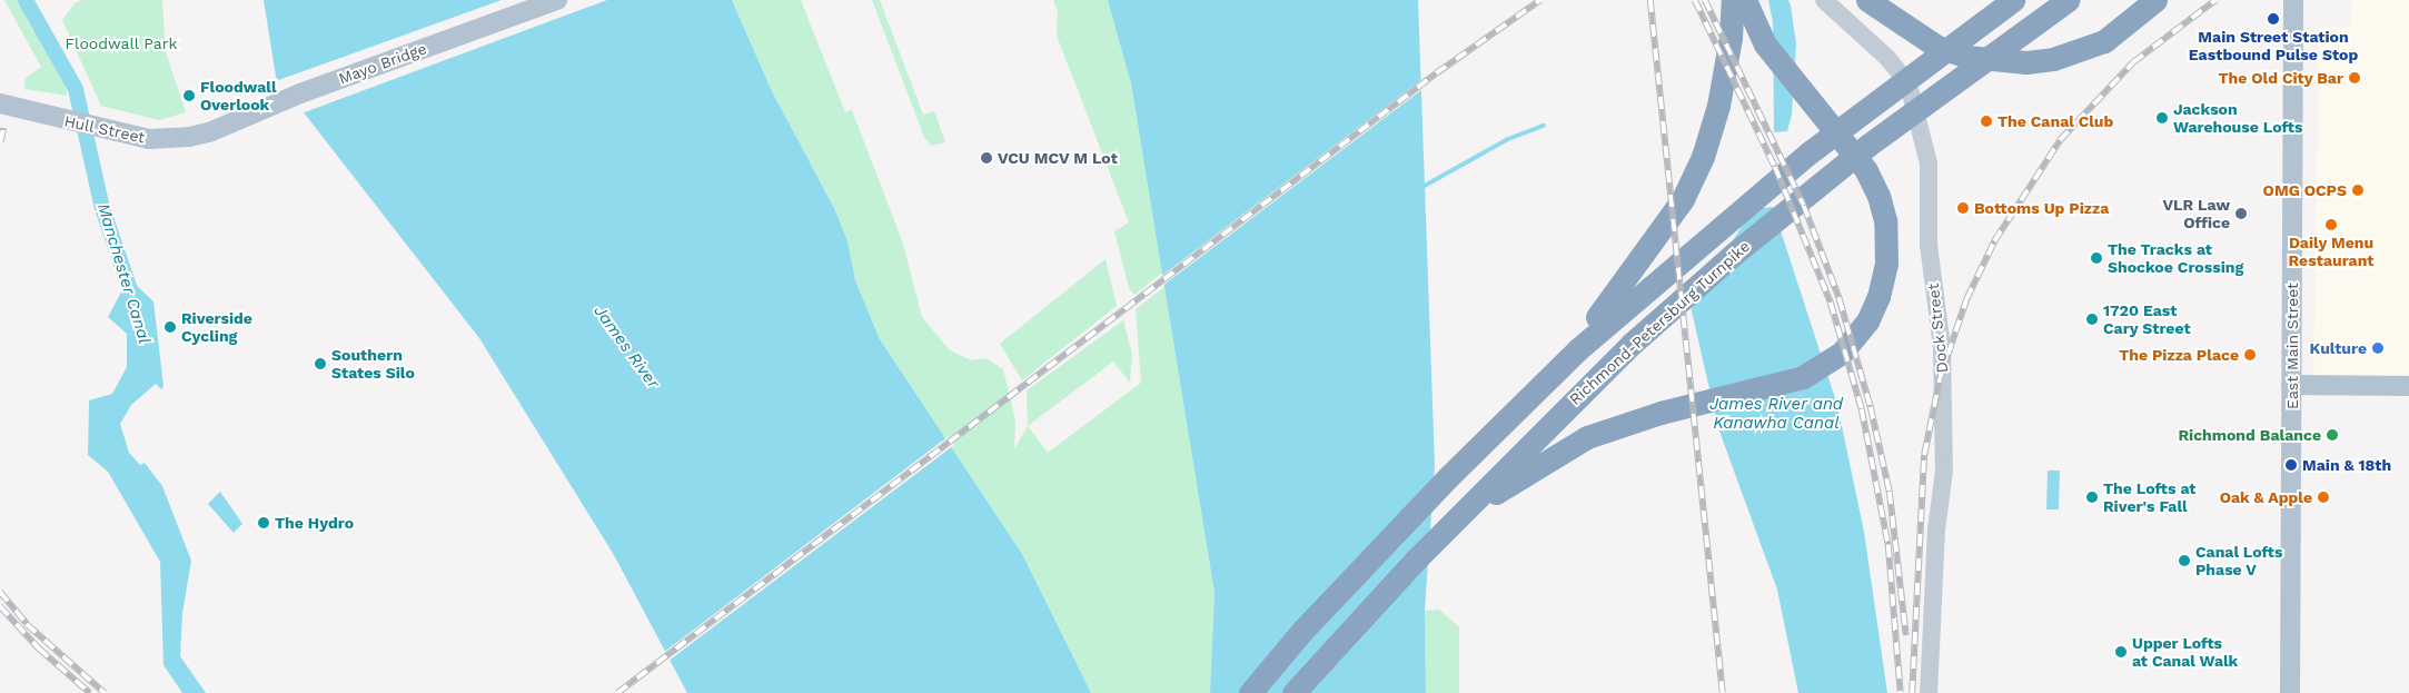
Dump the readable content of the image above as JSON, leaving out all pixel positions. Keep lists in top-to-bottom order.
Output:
{
  "streets": {
    "highway": ["Richmond-Petersburg Turnpike"],
    "main road": [
      "Mayo Bridge",
      "Hull Street",
      "Dock Street",
      "East Main Street"
    ]
  },
  "crossings": [
    ["Mayo Bridge", "Hull Street"]
  ],
  "water": ["Manchester Canal", "James River", "James River and Kanawha Canal"],
  "parks": ["Floodwall Park"],
  "places": [
    "Main Street Station Eastbound Pulse Stop",
    "The Old City Bar",
    "Floodwall Overlook",
    "Jackson Warehouse Lofts",
    "The Canal Club",
    "VCU MCV M Lot",
    "OMG OCPS",
    "Bottoms Up Pizza",
    "VLR Law Office",
    "Daily Menu Restaurant",
    "The Tracks at Shockoe Crossing",
    "1720 East Cary Street",
    "Riverside Cycling",
    "Kulture",
    "The Pizza Place",
    "Southern States Silo",
    "Richmond Balance",
    "Main & 18th",
    "The Lofts at River's Fall",
    "Oak & Apple",
    "The Hydro",
    "Canal Lofts Phase V",
    "Upper Lofts at Canal Walk"
  ]
}
